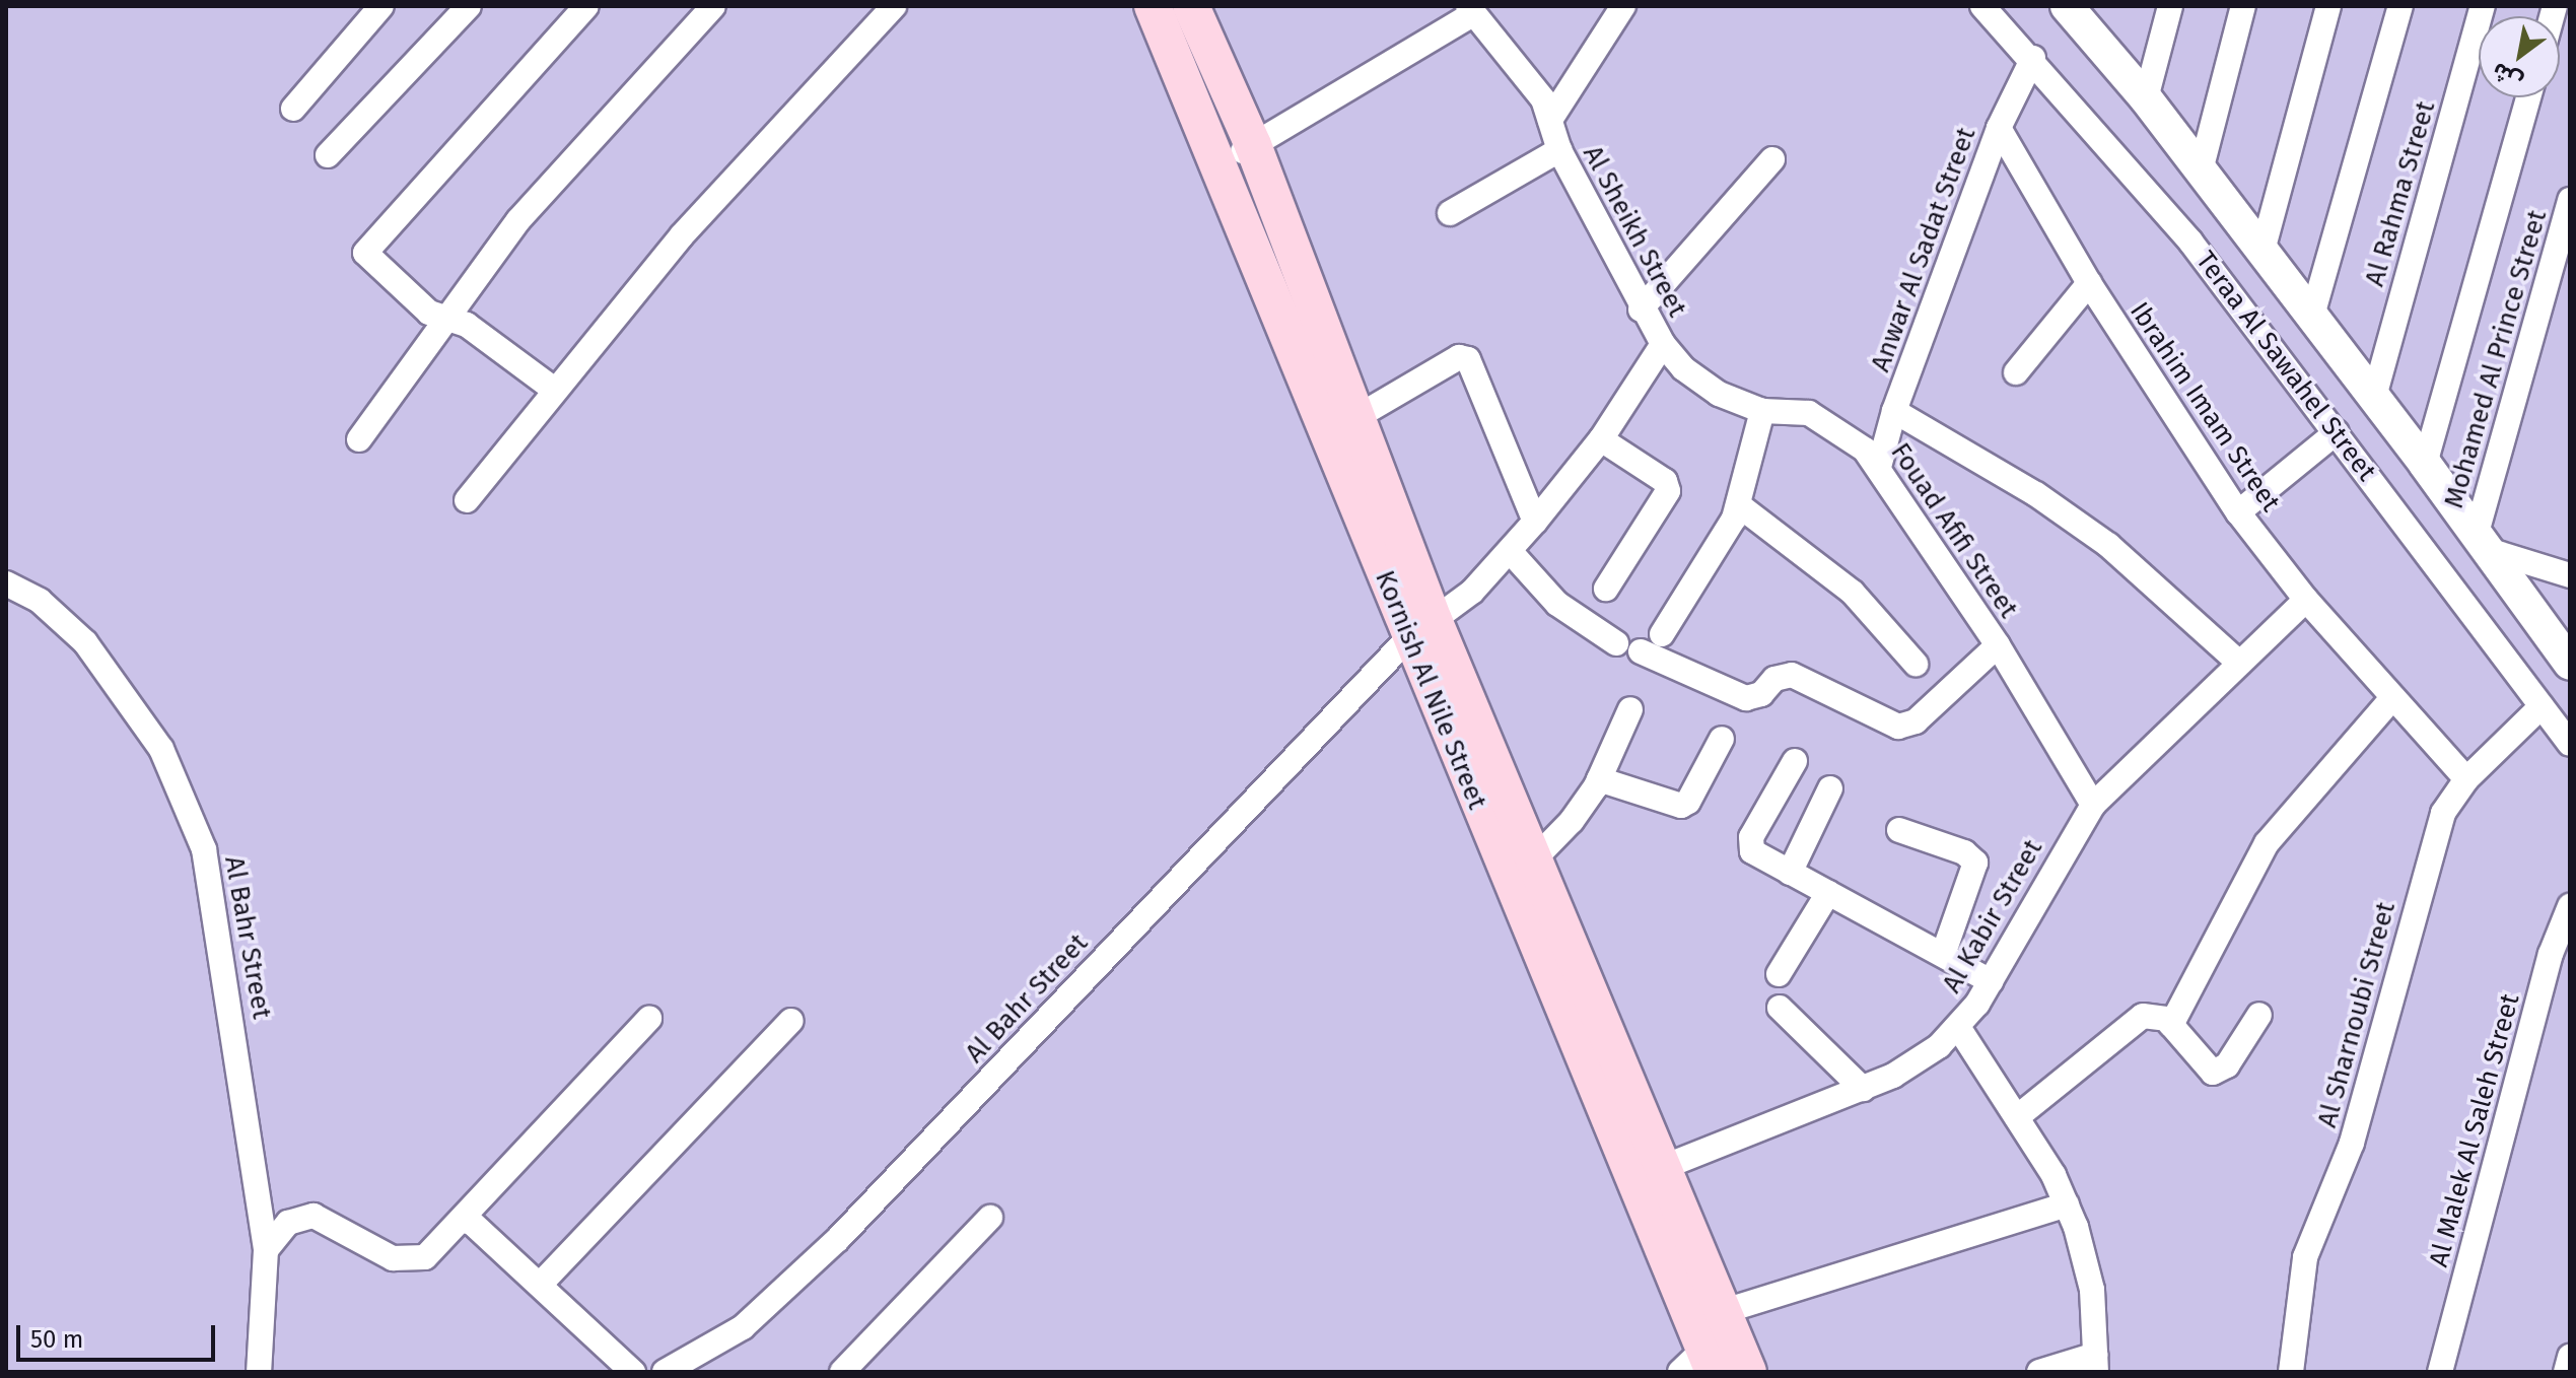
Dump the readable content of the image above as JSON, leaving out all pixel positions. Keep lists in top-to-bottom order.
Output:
{
  "streets": {
    "main road": ["Teraa Al Sawahel Street", "Kornish Al Nile Street"],
    "street": [
      "Al Rahma Street",
      "Al Sheikh Street",
      "Anwar Al Sadat Street",
      "Mohamed Al Prince Street",
      "Ibrahim Imam Street",
      "Fouad Afifi Street",
      "Al Kabir Street",
      "Al Bahr Street",
      "Al Sharnoubi Street",
      "Al Malek Al Saleh Street"
    ]
  },
  "crossings": [
    ["Al Rahma Street", "Teraa Al Sawahel Street"],
    ["Al Sheikh Street", "Fouad Afifi Street"],
    ["Al Sheikh Street", "Kornish Al Nile Street"],
    ["Al Sheikh Street", "Al Bahr Street"],
    ["Anwar Al Sadat Street", "Teraa Al Sawahel Street"],
    ["Anwar Al Sadat Street", "Ibrahim Imam Street"],
    ["Anwar Al Sadat Street", "Fouad Afifi Street"],
    ["Mohamed Al Prince Street", "Teraa Al Sawahel Street"],
    ["Teraa Al Sawahel Street", "Al Sharnoubi Street"],
    ["Ibrahim Imam Street", "Al Kabir Street"],
    ["Ibrahim Imam Street", "Al Sharnoubi Street"],
    ["Fouad Afifi Street", "Al Kabir Street"],
    ["Kornish Al Nile Street", "Al Kabir Street"],
    ["Kornish Al Nile Street", "Al Bahr Street"]
  ],
  "scale_bar": "50 m",
  "north": "bottom left"
}
